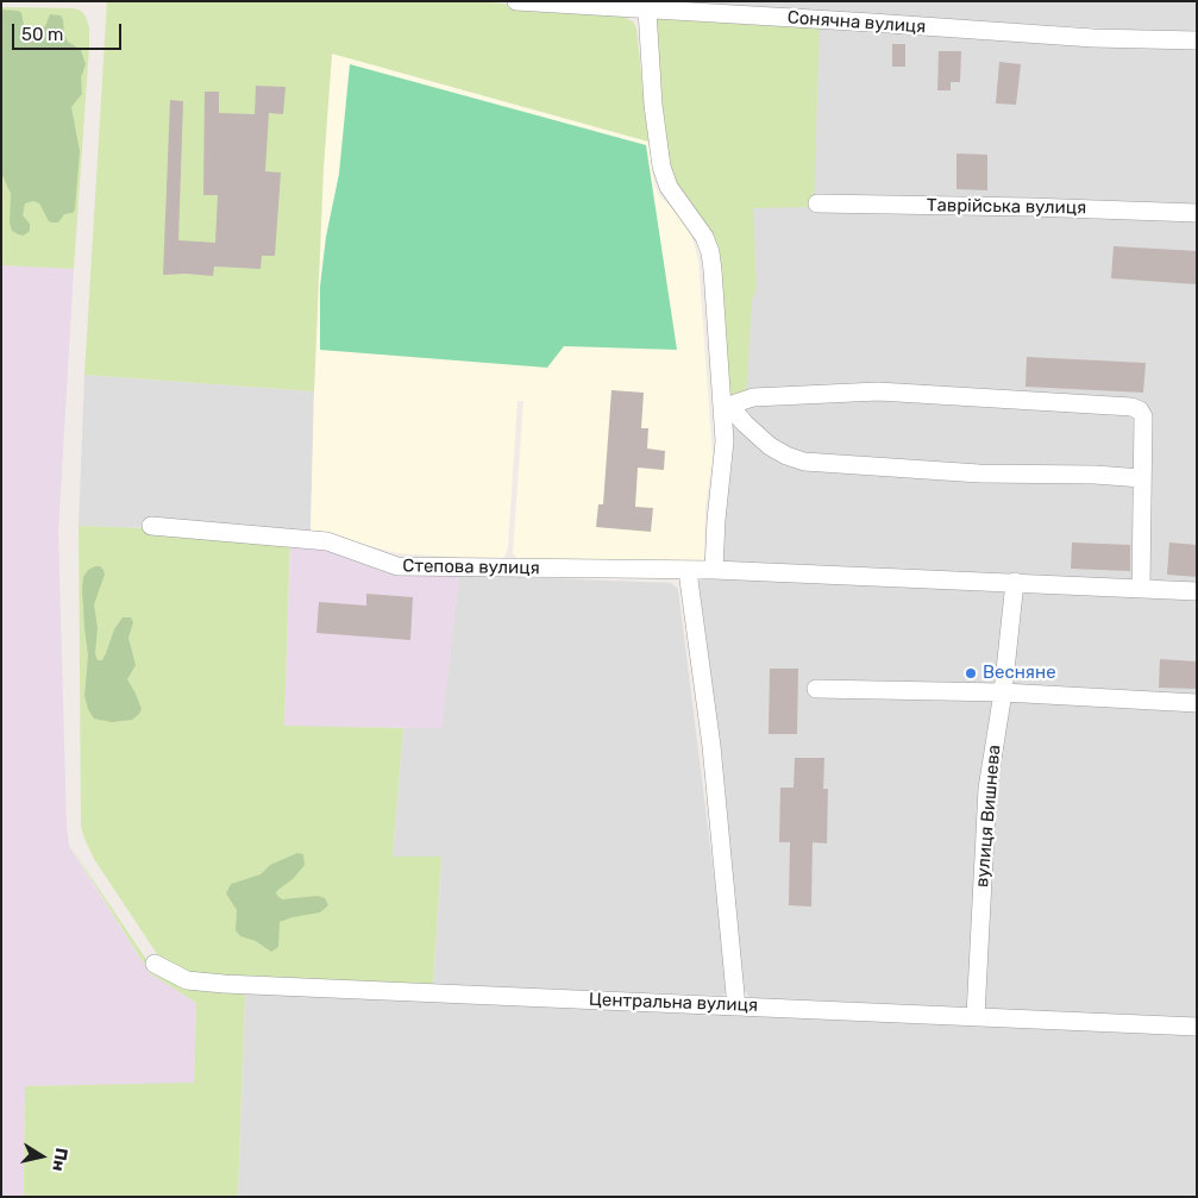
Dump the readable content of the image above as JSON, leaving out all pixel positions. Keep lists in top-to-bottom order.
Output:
{
  "streets": {
    "street": [
      "Сонячна вулиця",
      "Таврійська вулиця",
      "Степова вулиця",
      "вулиця Вишнева",
      "Центральна вулиця"
    ]
  },
  "crossings": [
    ["Степова вулиця", "вулиця Вишнева"],
    ["вулиця Вишнева", "Центральна вулиця"]
  ],
  "places": ["Весняне"],
  "scale_bar": "50 m",
  "north": "right"
}
